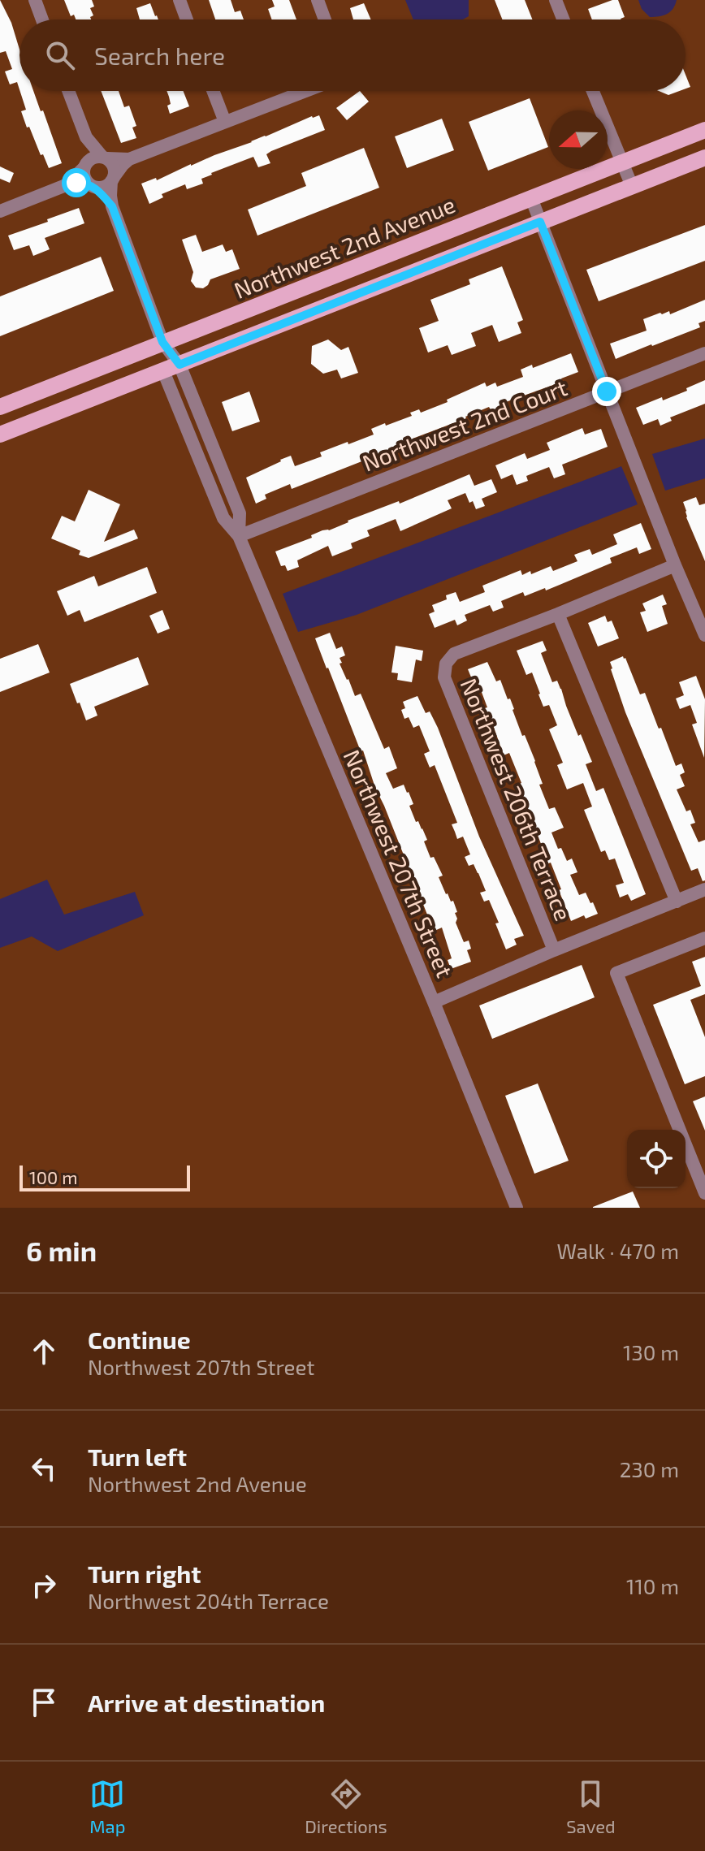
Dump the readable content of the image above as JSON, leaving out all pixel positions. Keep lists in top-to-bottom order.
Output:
{
  "streets": {
    "main road": ["Northwest 2nd Avenue"],
    "street": ["Northwest 2nd Court", "Northwest 206th Terrace", "Northwest 207th Street"]
  },
  "crossings": [
    ["Northwest 2nd Avenue", "Northwest 207th Street"],
    ["Northwest 2nd Court", "Northwest 207th Street"]
  ],
  "scale_bar": "100 m",
  "north": "left",
  "page": {
    "search": "Search here",
    "scale": "100 m",
    "heading": ["6 min", "Walk · 470 m"],
    "list": [
      ["Continue", "Northwest 207th Street", "130 m"],
      ["Turn left", "Northwest 2nd Avenue", "230 m"],
      ["Turn right", "Northwest 204th Terrace", "110 m"],
      "Arrive at destination"
    ],
    "nav": ["Map", "Directions", "Saved"]
  }
}
